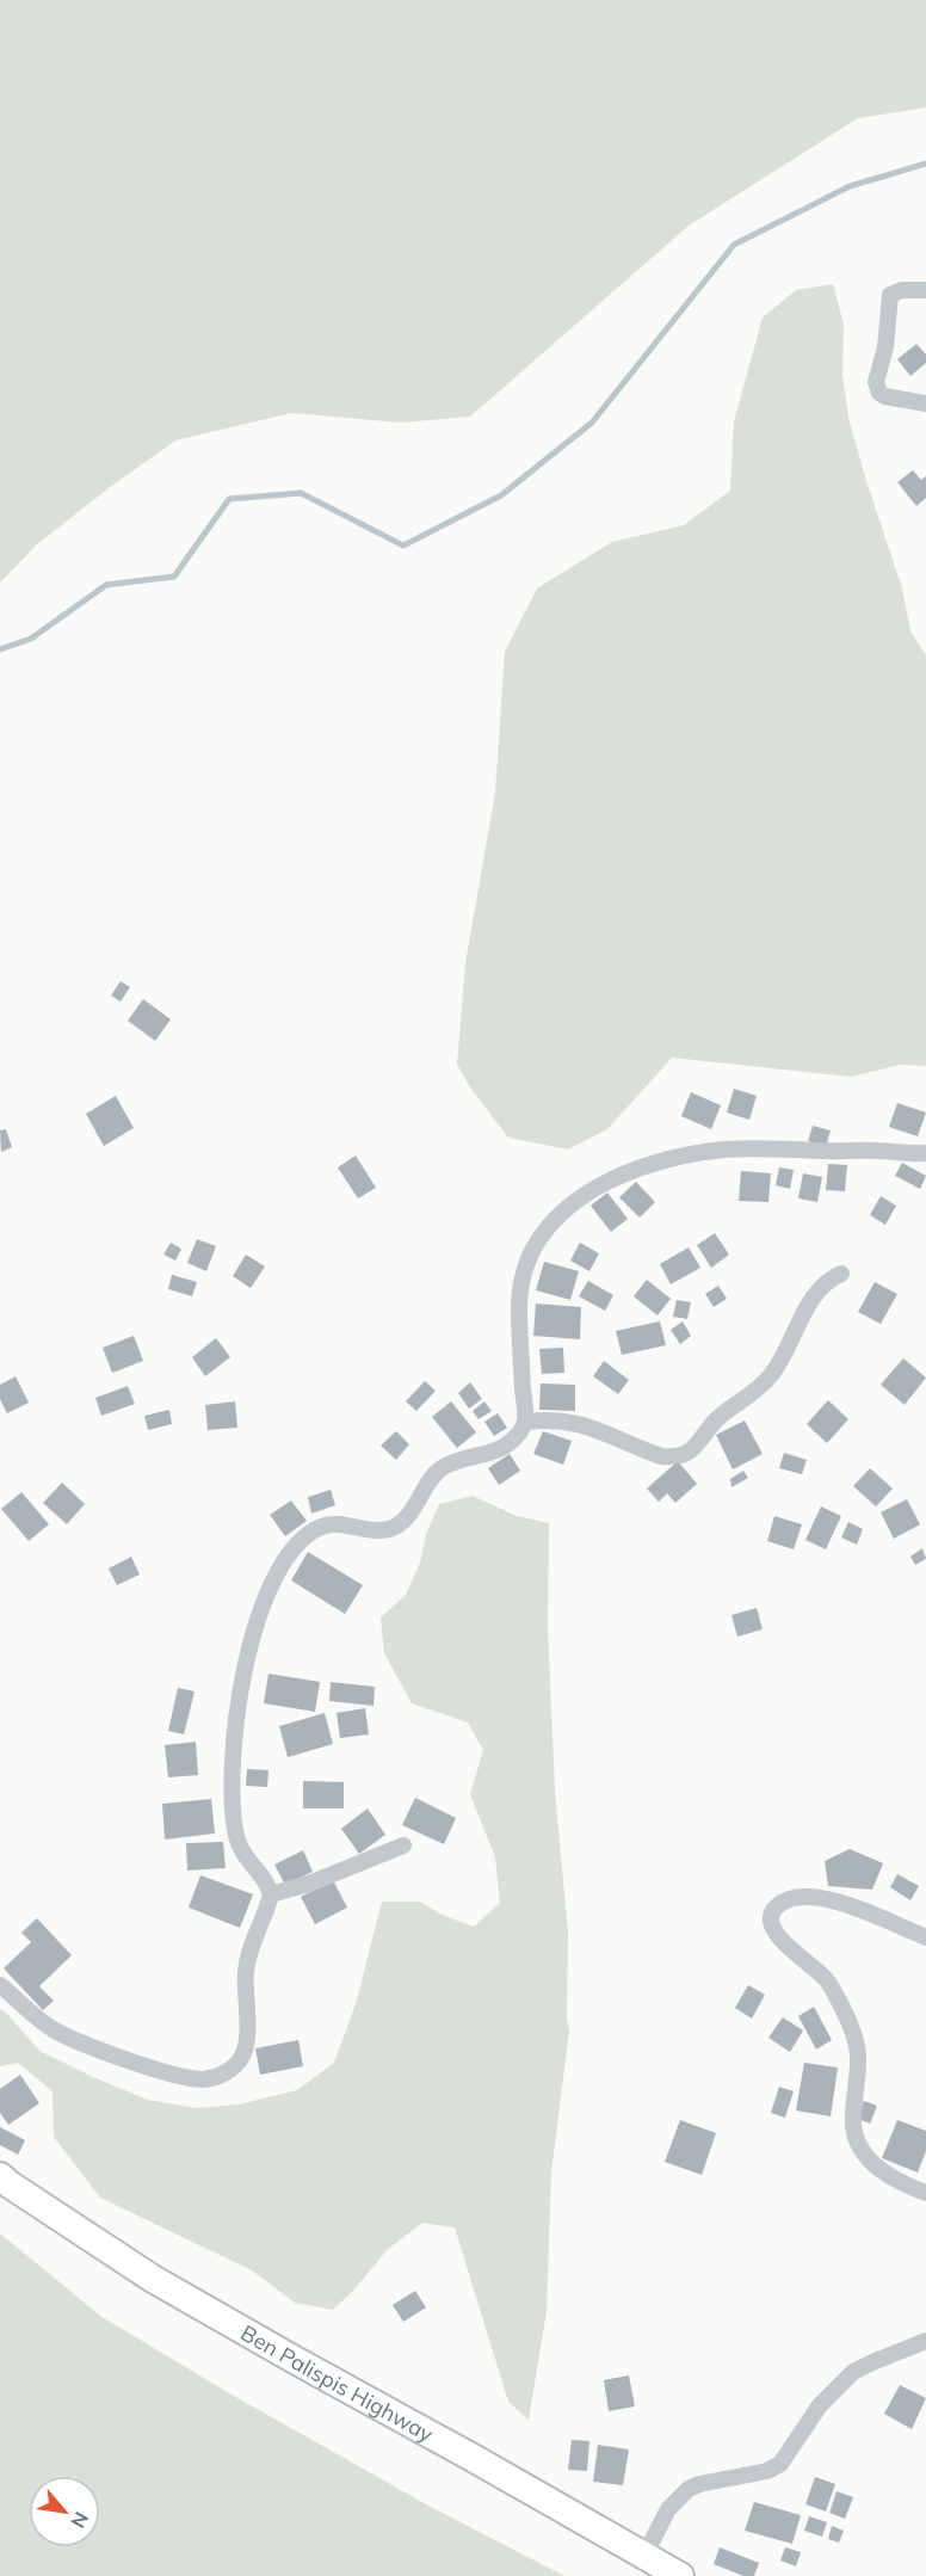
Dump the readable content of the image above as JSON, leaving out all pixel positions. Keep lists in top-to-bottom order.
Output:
{
  "streets": {
    "main road": ["Ben Palispis Highway"]
  },
  "north": "bottom right"
}
